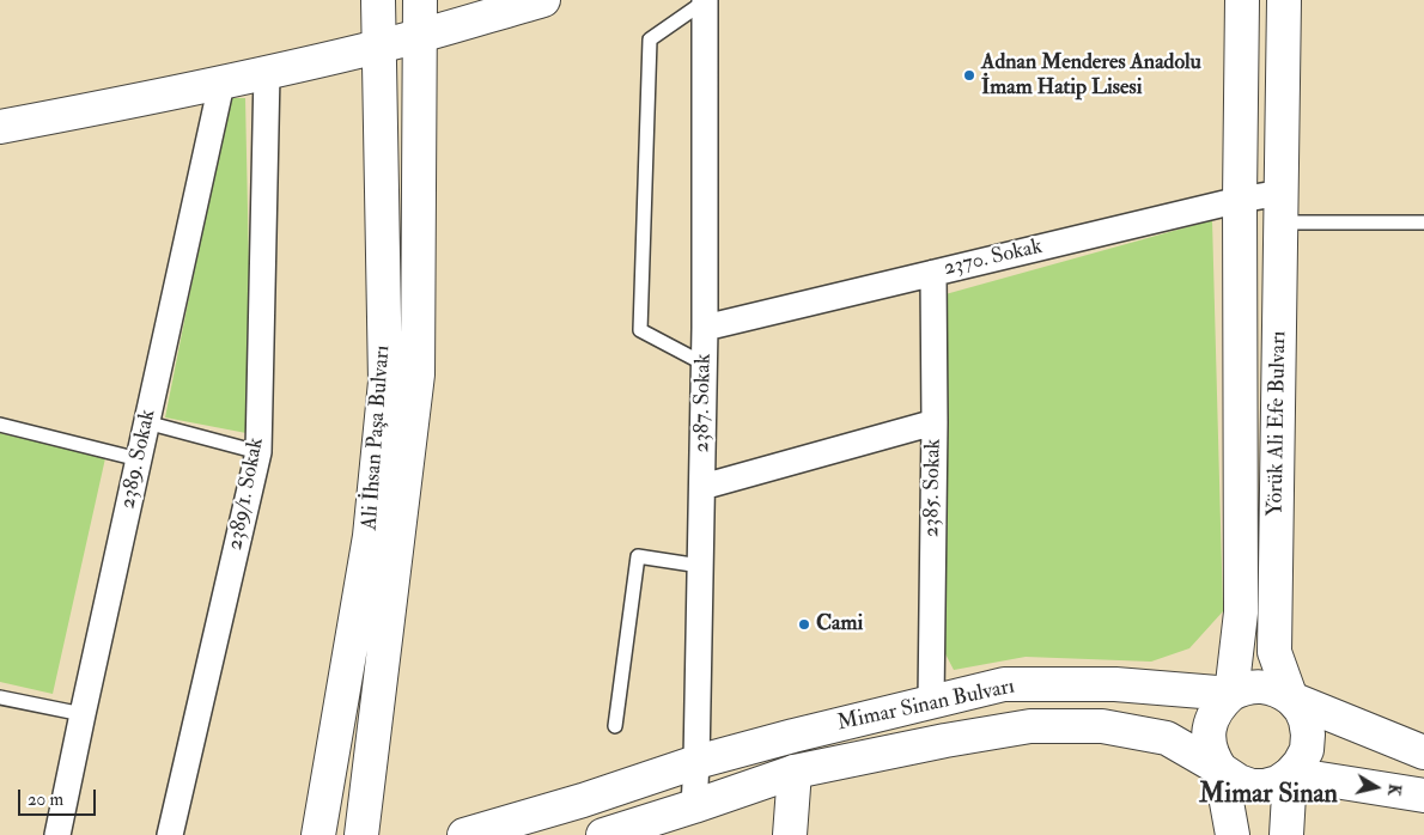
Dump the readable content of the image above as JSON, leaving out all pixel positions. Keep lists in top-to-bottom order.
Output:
{
  "streets": {
    "main road": ["Yörük Ali Efe Bulvarı", "Ali İhsan Paşa Bulvarı", "Mimar Sinan Bulvarı"],
    "street": [
      "2370. Sokak",
      "2387. Sokak",
      "2389. Sokak",
      "2385. Sokak",
      "2389/1. Sokak"
    ]
  },
  "crossings": [
    ["2370. Sokak", "2387. Sokak"],
    ["2370. Sokak", "Yörük Ali Efe Bulvarı"],
    ["2370. Sokak", "2385. Sokak"],
    ["2387. Sokak", "Mimar Sinan Bulvarı"],
    ["Yörük Ali Efe Bulvarı", "Mimar Sinan Bulvarı"],
    ["2385. Sokak", "Mimar Sinan Bulvarı"]
  ],
  "districts": ["Mimar Sinan"],
  "places": ["Adnan Menderes Anadolu İmam Hatip Lisesi", "Cami"],
  "scale_bar": "20 m",
  "north": "right"
}
